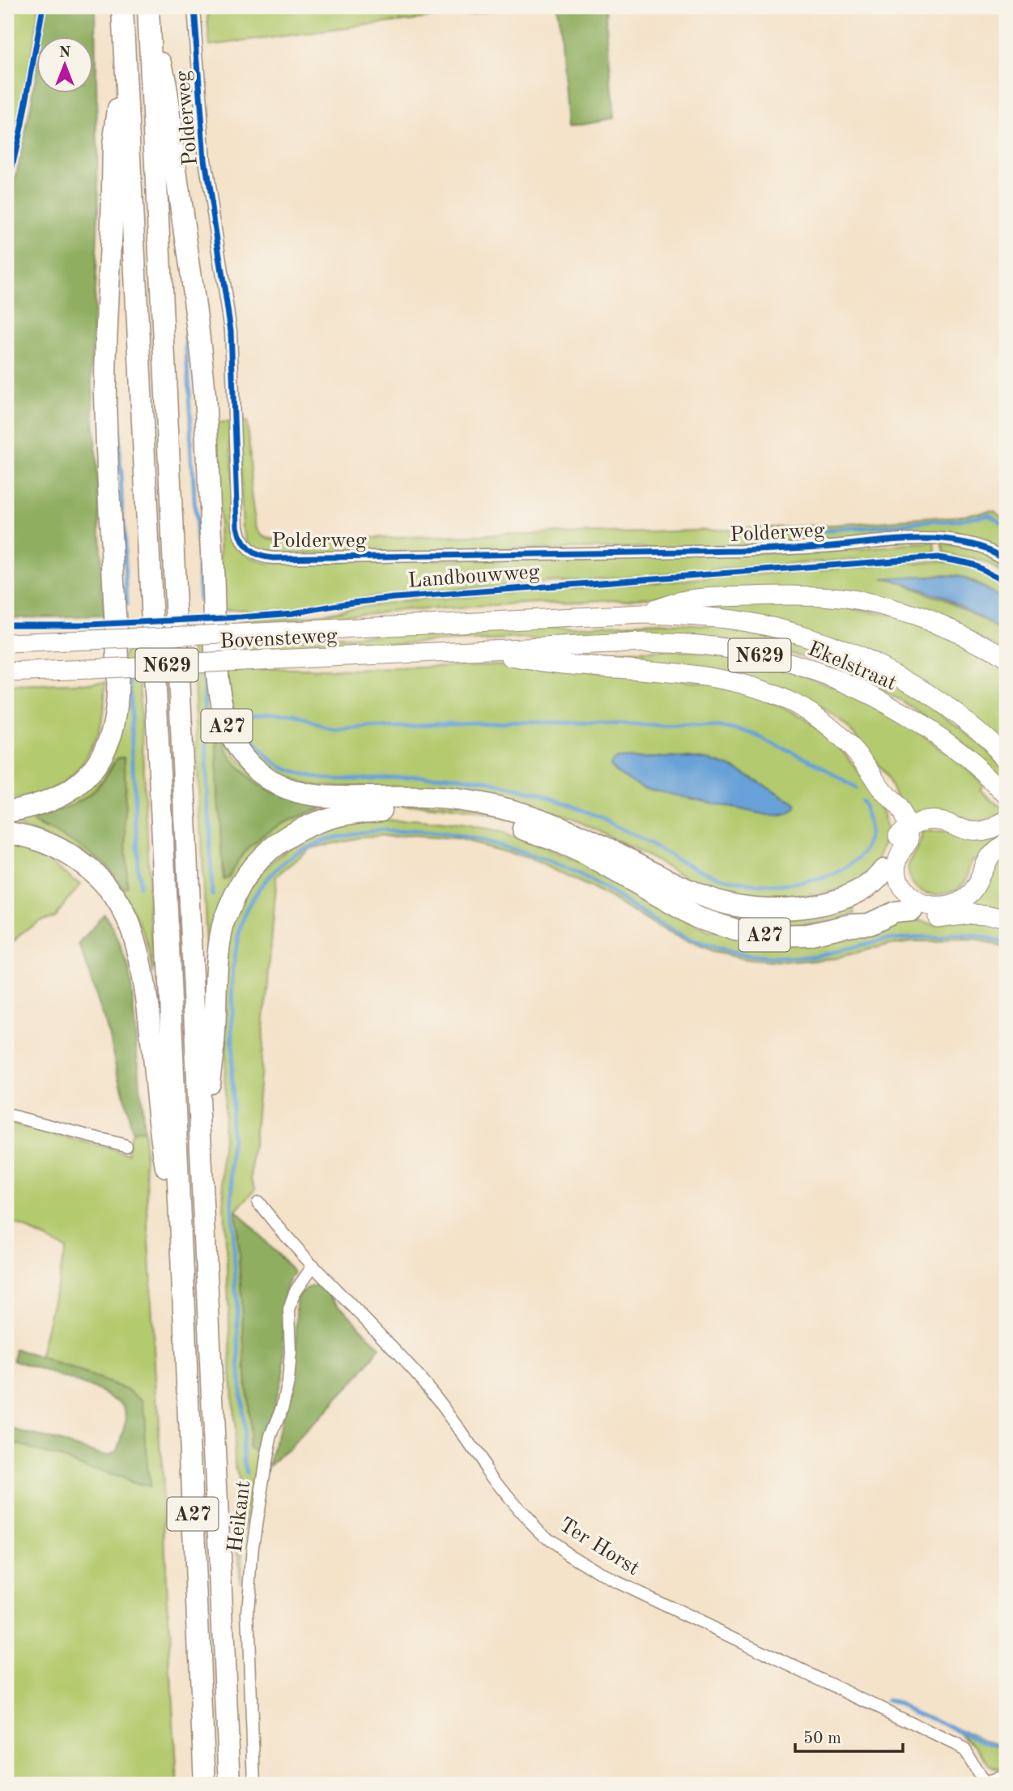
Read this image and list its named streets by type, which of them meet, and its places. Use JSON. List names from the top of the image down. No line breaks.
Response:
{"streets":{"highway":["A27"],"main road":["Bovensteweg","N629","Ekelstraat"],"street":["Polderweg","Heikant","Ter Horst"],"cycle path":["Landbouwweg"]},"crossings":[["Bovensteweg","N629"],["Bovensteweg","Ekelstraat"],["N629","Ekelstraat"],["Heikant","Ter Horst"]],"scale_bar":"50 m","north":"top"}
